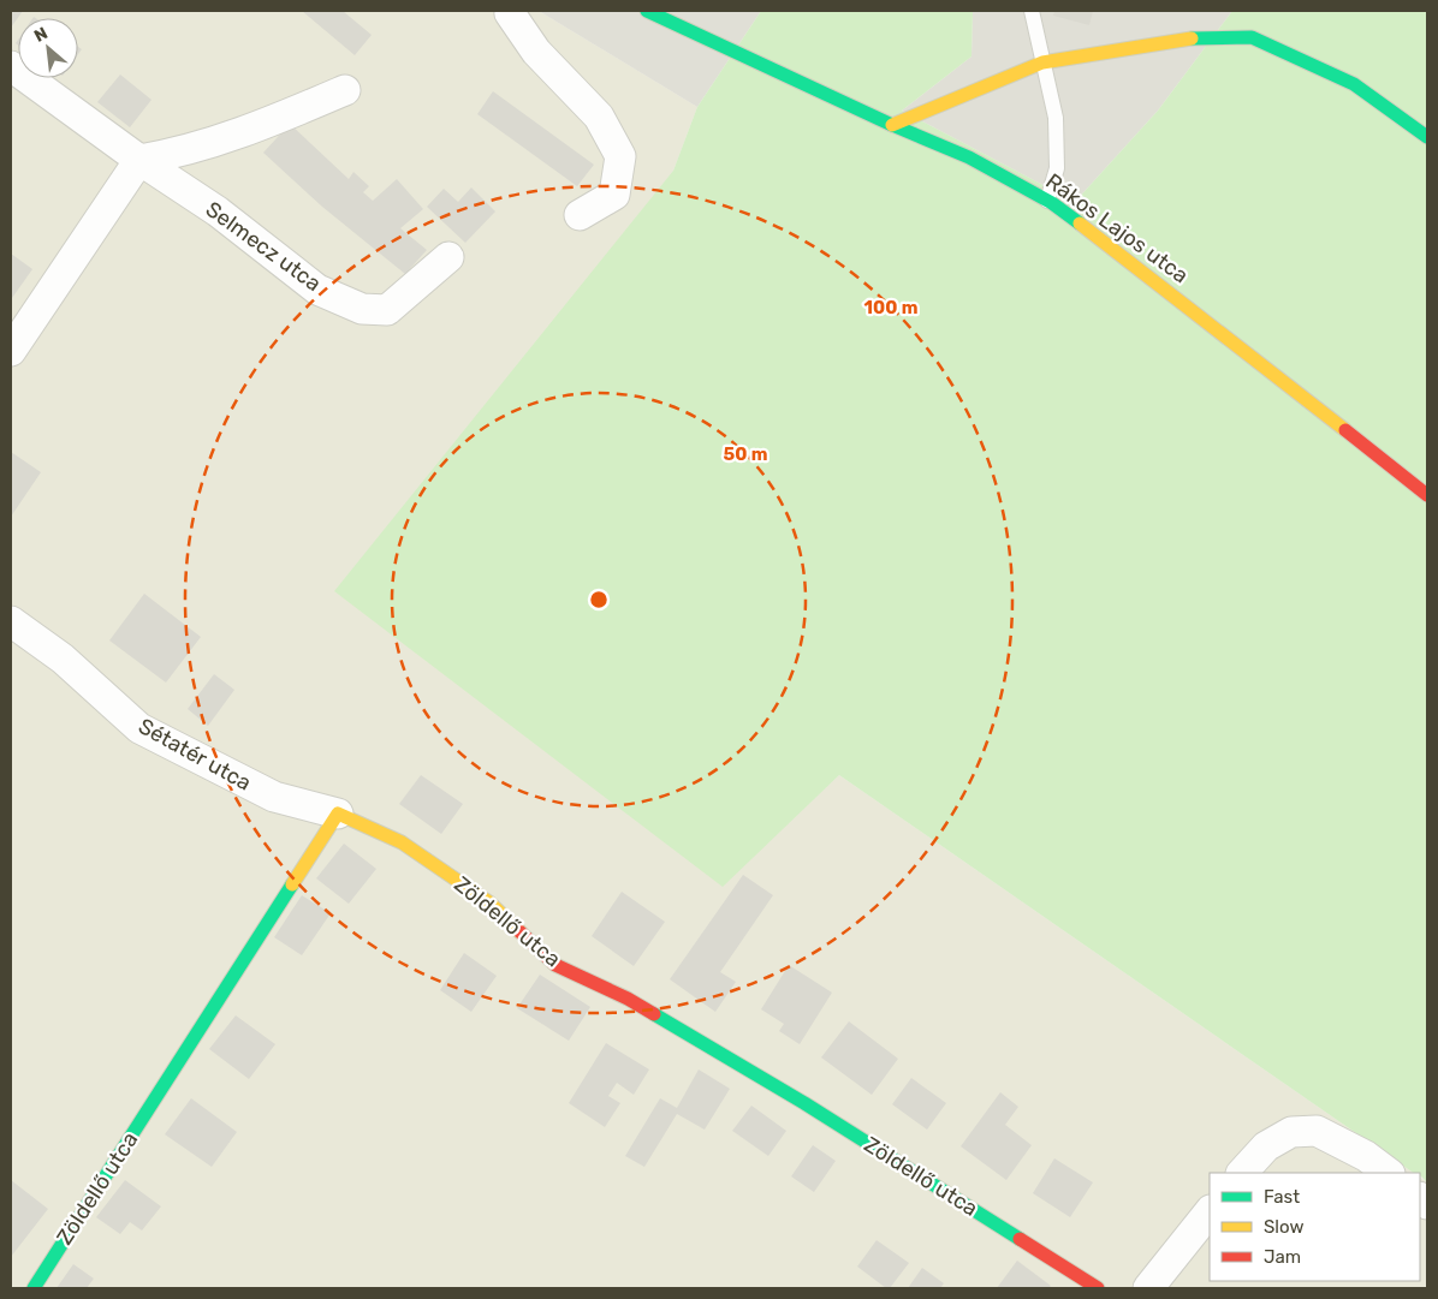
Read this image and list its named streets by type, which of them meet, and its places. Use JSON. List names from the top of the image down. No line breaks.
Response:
{"streets":{"street":["Rákos Lajos utca","Selmecz utca","Sétatér utca","Zöldellő utca"]},"crossings":[["Sétatér utca","Zöldellő utca"]],"legend":["Fast","Slow","Jam"],"north":"top left","rings":["100 m","50 m"]}
